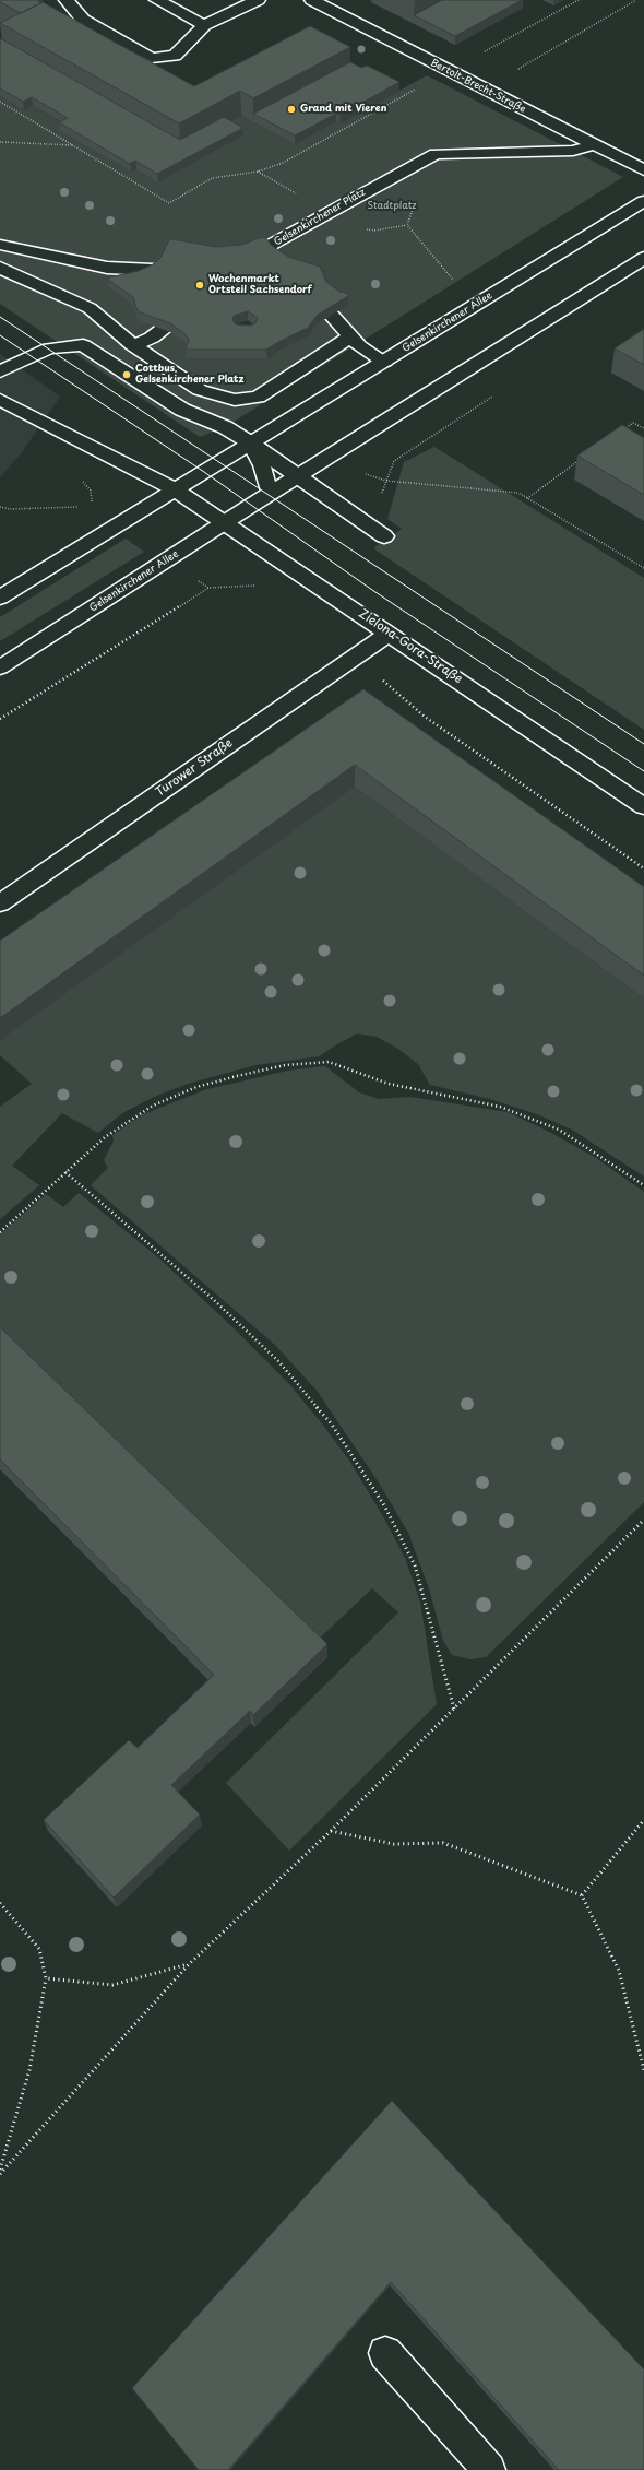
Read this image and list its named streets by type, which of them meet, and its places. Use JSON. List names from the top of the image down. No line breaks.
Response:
{"streets":{"main road":["Bertolt-Brecht-Straße","Gelsenkirchener Platz","Gelsenkirchener Allee","Zielona-Gora-Straße","Turower Straße"]},"crossings":[["Bertolt-Brecht-Straße","Gelsenkirchener Platz"],["Gelsenkirchener Allee","Zielona-Gora-Straße"],["Zielona-Gora-Straße","Turower Straße"]],"parks":["Stadtplatz"],"places":["Grand mit Vieren","Wochenmarkt Ortsteil Sachsendorf","Cottbus, Gelsenkirchener Platz"]}
